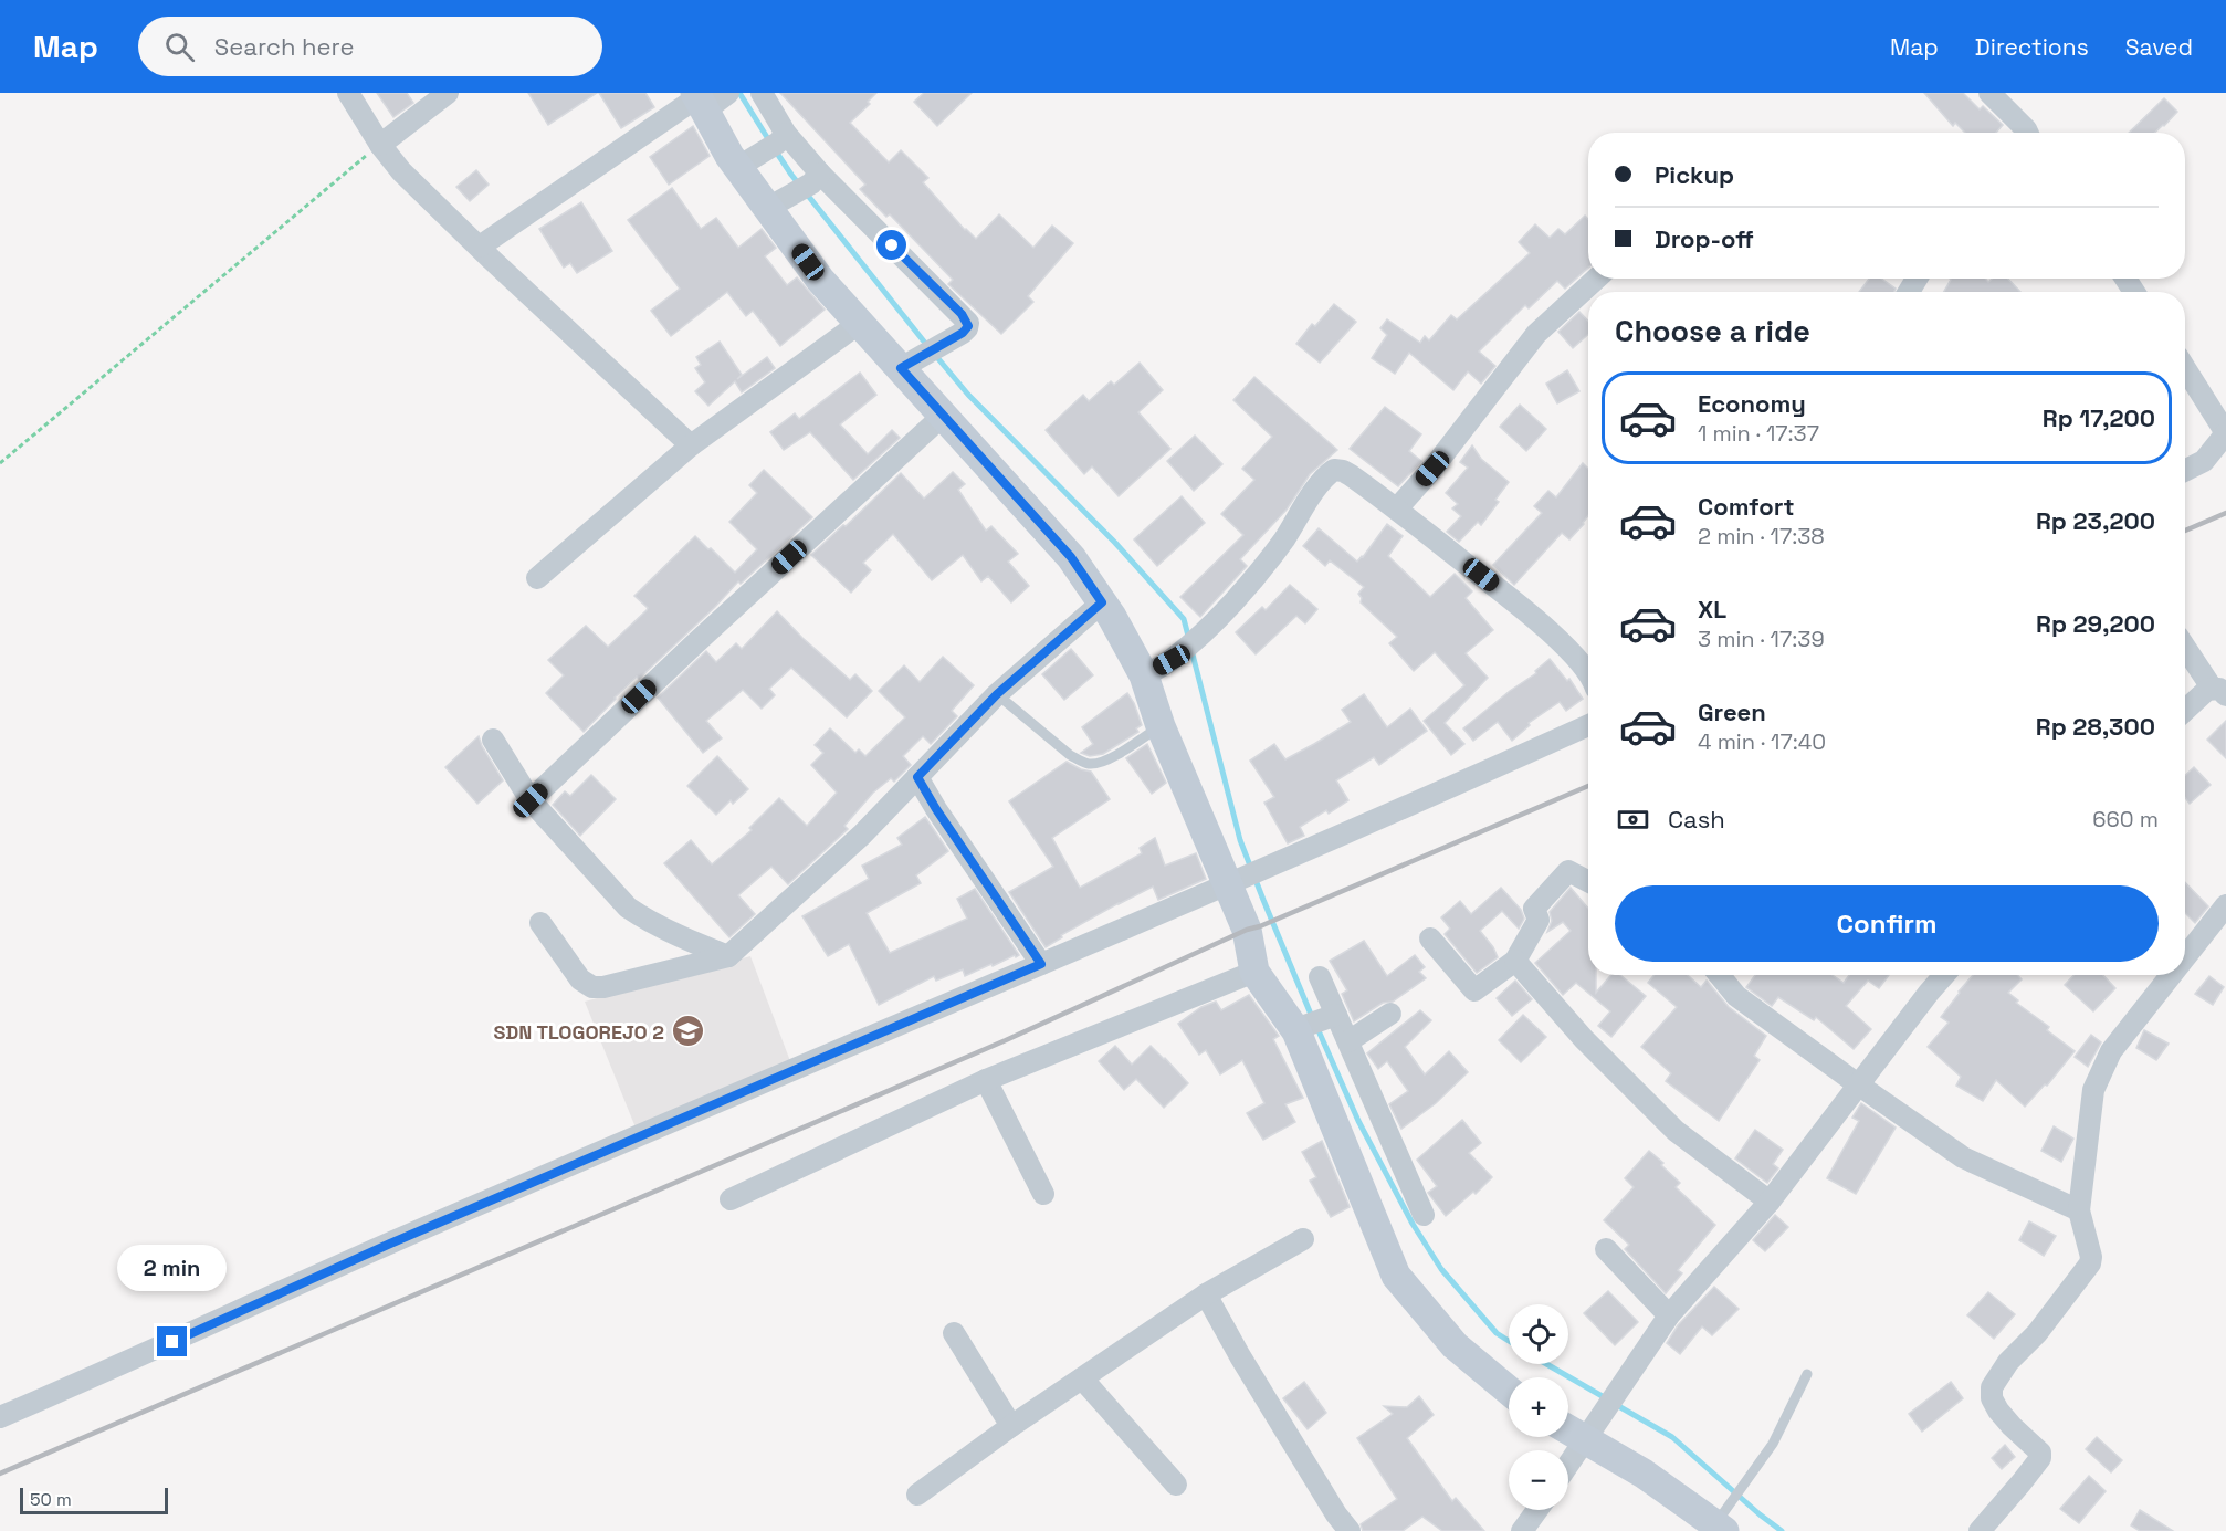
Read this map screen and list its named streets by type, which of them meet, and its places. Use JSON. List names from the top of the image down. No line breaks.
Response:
{"places":{"school or university":["SDN TLOGOREJO 2"]},"scale_bar":"50 m","page":{"header":"Map","search":"Search here","nav":["Map","Directions","Saved"],"banner":["Pickup","Drop-off"],"heading":"Choose a ride","list":[{"name":"Economy","note":"1 min · 17:37","value":"Rp 17,200"},{"name":"Comfort","note":"2 min · 17:38","value":"Rp 23,200"},{"name":"XL","note":"3 min · 17:39","value":"Rp 29,200"},{"name":"Green","note":"4 min · 17:40","value":"Rp 28,300"}],"pay":["Cash","660 m"],"buttons":"Confirm","bubble":"2 min","map_buttons":["+","−"],"scale":"50 m"}}
